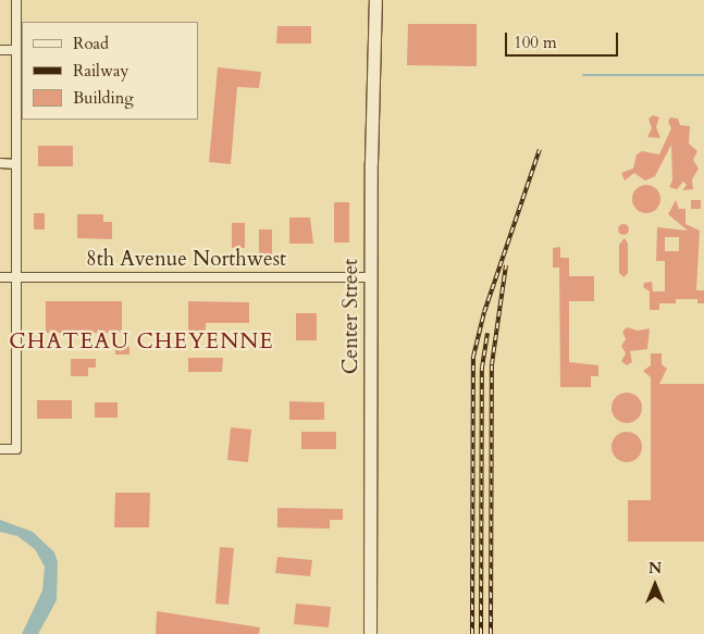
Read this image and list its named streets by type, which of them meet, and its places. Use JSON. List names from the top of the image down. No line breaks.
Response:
{"streets":{"main road":["Center Street"],"street":["8th Avenue Northwest"]},"crossings":[["8th Avenue Northwest","Center Street"]],"districts":["CHATEAU CHEYENNE"],"legend":["Road","Railway","Building"],"scale_bar":"100 m","north":"top"}
